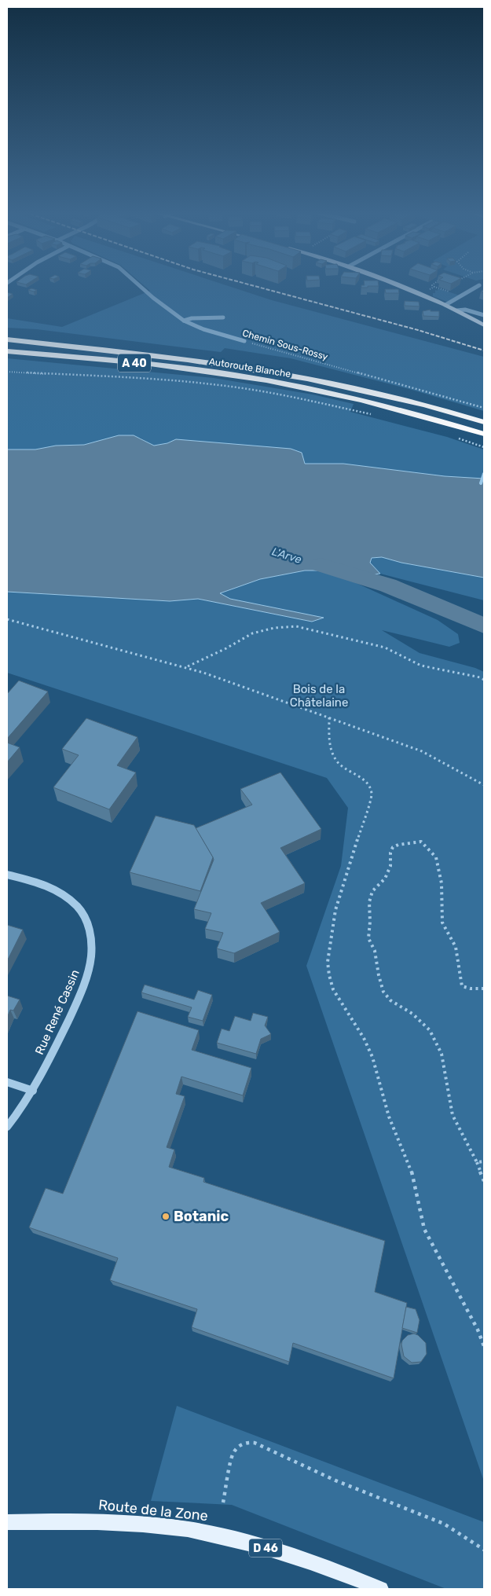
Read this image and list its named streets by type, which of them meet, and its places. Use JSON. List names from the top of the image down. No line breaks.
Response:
{"streets":{"highway":["A 40","Autoroute Blanche"],"main road":["Route de la Zone","D 46"],"street":["Chemin Sous-Rossy","Rue René Cassin"]},"water":["L'Arve"],"parks":["Bois de la Châtelaine"],"places":["Botanic"]}
